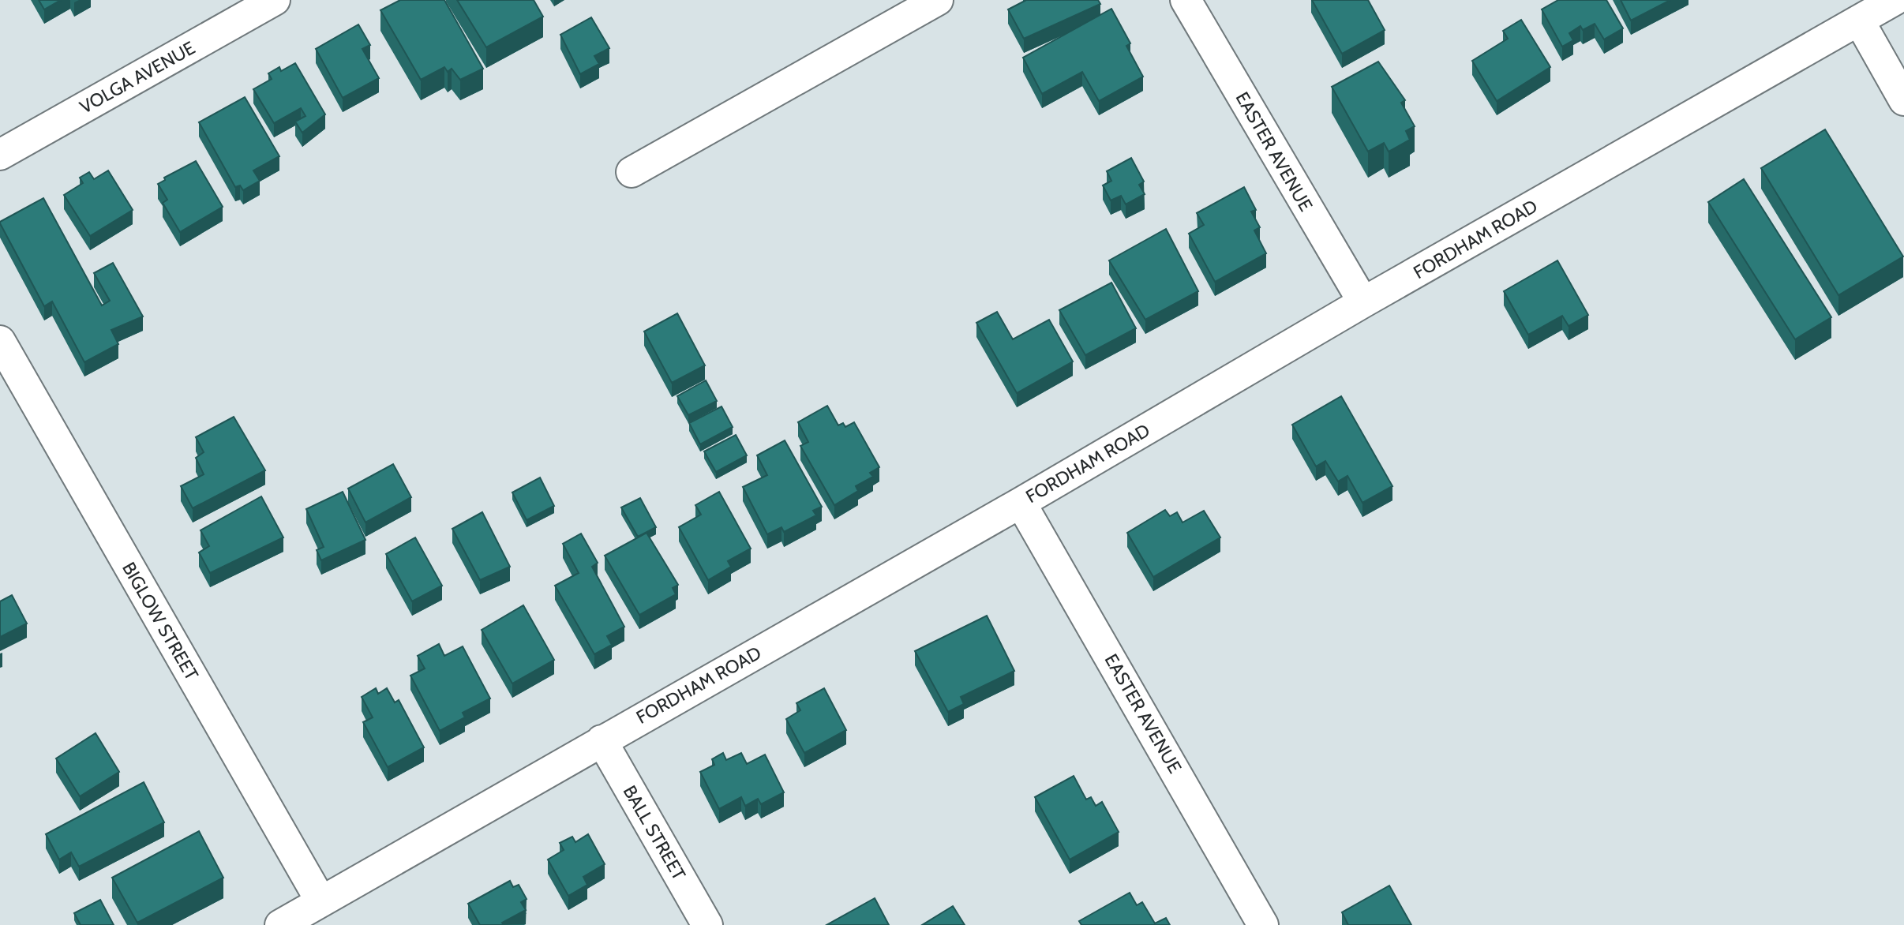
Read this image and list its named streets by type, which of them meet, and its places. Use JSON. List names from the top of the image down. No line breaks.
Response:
{"streets":{"street":["VOLGA AVENUE","EASTER AVENUE","FORDHAM ROAD","BIGLOW STREET","BALL STREET"]},"crossings":[["EASTER AVENUE","FORDHAM ROAD"],["FORDHAM ROAD","BIGLOW STREET"],["FORDHAM ROAD","BALL STREET"]]}
